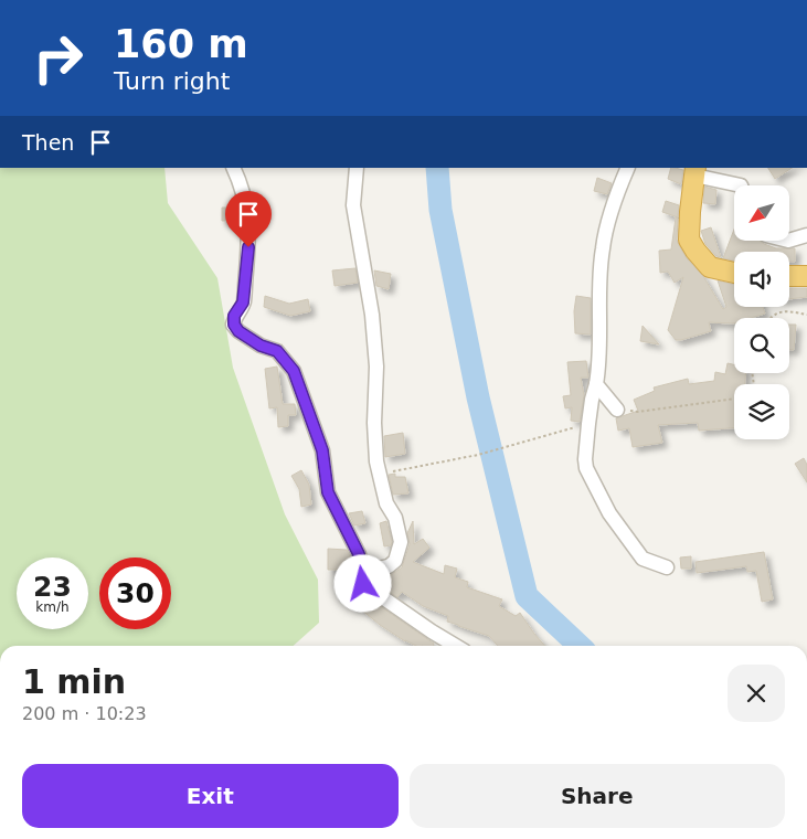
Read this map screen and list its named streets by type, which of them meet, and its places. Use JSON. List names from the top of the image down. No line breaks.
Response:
{"north":"bottom left","page":{"turn":["160 m","Turn right"],"then":"Then","speed":"23 km/h","limit":"30","heading":["1 min","200 m · 10:23"],"buttons":["Exit","Share"]}}
